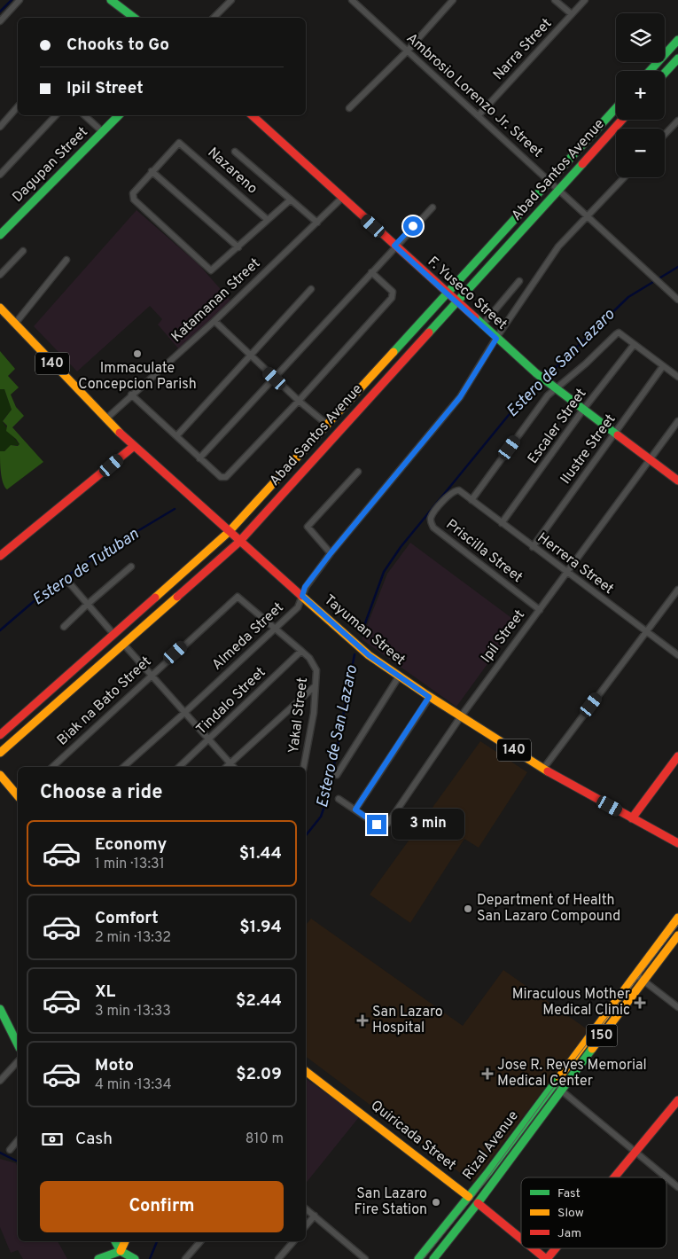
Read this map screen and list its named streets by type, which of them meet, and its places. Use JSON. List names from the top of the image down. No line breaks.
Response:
{"streets":{"main road":["Dagupan Street","Abad Santos Avenue","F. Yuseco Street","140","Tayuman Street","150","Quiricada Street","Rizal Avenue"],"street":["Narra Street","Ambrosio Lorenzo Jr. Street","Nazareno","Katamanan Street","Escaler Street","Ilustre Street","Priscilla Street","Herrera Street","Almeda Street","Ipil Street","Biak na Bato Street","Tindalo Street","Yakal Street"]},"crossings":[["Narra Street","Ambrosio Lorenzo Jr. Street"],["Ambrosio Lorenzo Jr. Street","Abad Santos Avenue"],["Ambrosio Lorenzo Jr. Street","Almeda Street"],["Abad Santos Avenue","F. Yuseco Street"],["Abad Santos Avenue","Tayuman Street"],["F. Yuseco Street","Katamanan Street"],["F. Yuseco Street","Escaler Street"],["F. Yuseco Street","Ilustre Street"],["F. Yuseco Street","Almeda Street"],["F. Yuseco Street","Ipil Street"],["Katamanan Street","Tayuman Street"],["Escaler Street","Herrera Street"],["Ilustre Street","Herrera Street"],["Priscilla Street","Herrera Street"],["Priscilla Street","Ipil Street"],["Herrera Street","Ipil Street"],["Tayuman Street","Almeda Street"],["Tayuman Street","Ipil Street"],["Almeda Street","Biak na Bato Street"],["Almeda Street","Yakal Street"],["Biak na Bato Street","Yakal Street"],["Tindalo Street","Yakal Street"],["Quiricada Street","Rizal Avenue"]],"water":["Estero de San Lazaro","Estero de Tutuban"],"places":{"other":["Immaculate Concepcion Parish","Department of Health San Lazaro Compound","San Lazaro Fire Station"],"health":["Miraculous Mother Medical Clinic","San Lazaro Hospital","Jose R. Reyes Memorial Medical Center"]},"legend":["Fast","Slow","Jam"],"page":{"map_buttons":["+","−"],"banner":["Chooks to Go","Ipil Street"],"heading":"Choose a ride","bubble":"3 min","list":[{"name":"Economy","note":"1 min · 13:31","value":"$1.44"},{"name":"Comfort","note":"2 min · 13:32","value":"$1.94"},{"name":"XL","note":"3 min · 13:33","value":"$2.44"},{"name":"Moto","note":"4 min · 13:34","value":"$2.09"}],"pay":["Cash","810 m"],"buttons":"Confirm"}}
